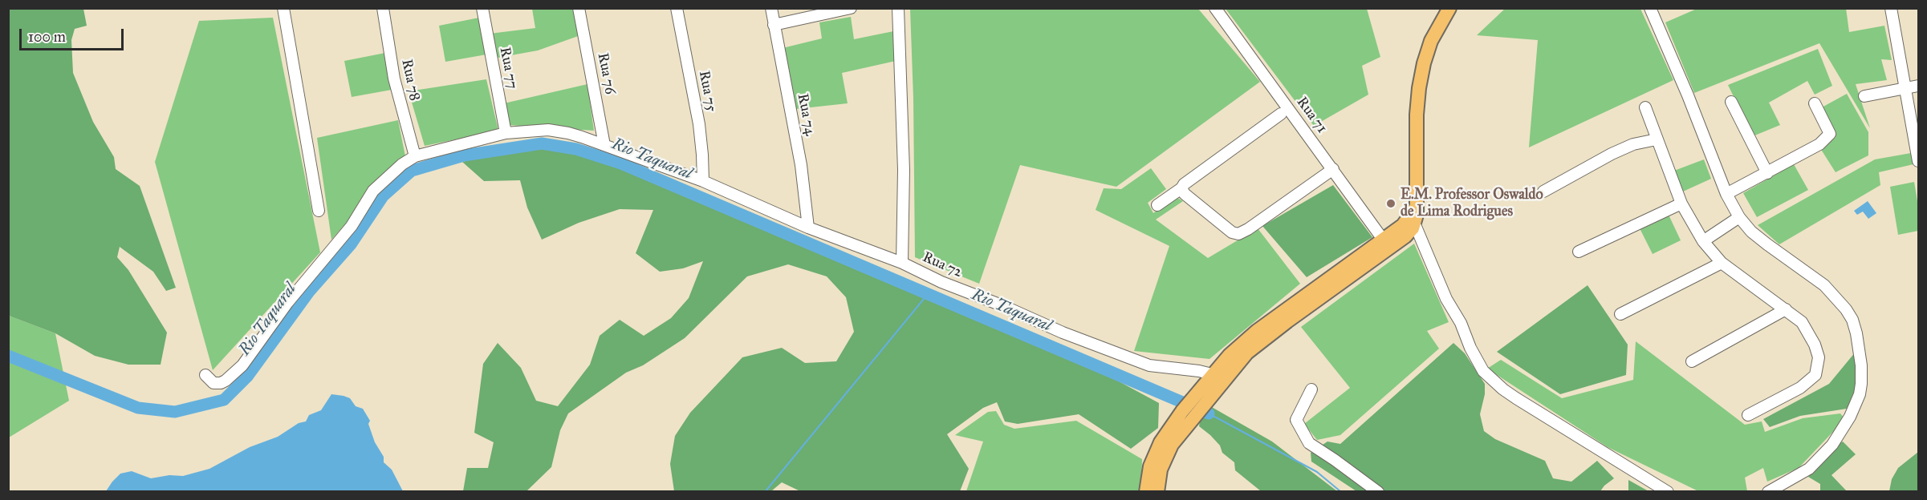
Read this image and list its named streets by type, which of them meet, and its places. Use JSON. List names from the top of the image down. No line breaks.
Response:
{"streets":{"street":["Rua 77","Rua 76","Rua 78","Rua 75","Rua 74","Rua 71","Rua 72"]},"water":["Rio Taquaral"],"places":["E.M. Professor Oswaldo de Lima Rodrigues"],"scale_bar":"100 m"}
